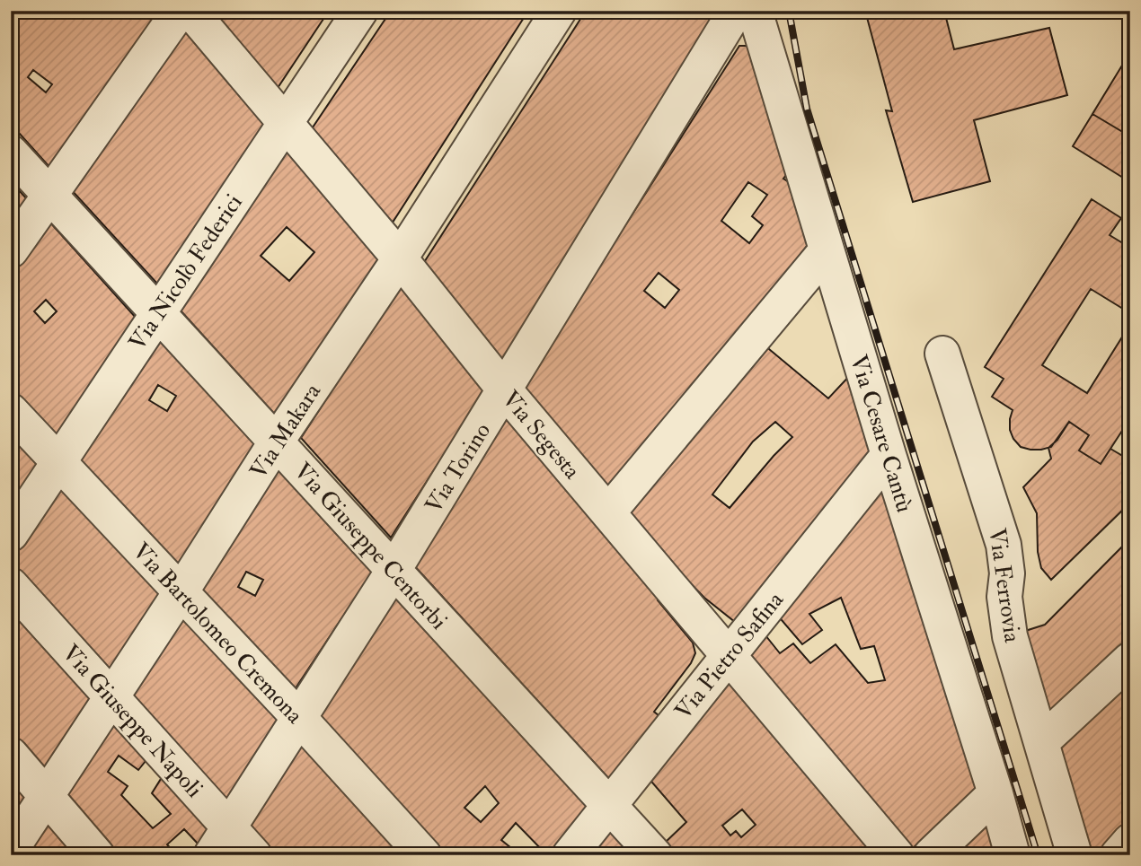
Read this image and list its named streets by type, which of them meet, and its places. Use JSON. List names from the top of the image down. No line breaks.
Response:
{"streets":{"street":["Via Nicolò Federici","Via Makara","Via Cesare Cantù","Via Segesta","Via Torino","Via Giuseppe Centorbi","Via Ferrovia","Via Bartolomeo Cremona","Via Pietro Safina","Via Giuseppe Napoli"]},"crossings":[["Via Nicolò Federici","Via Segesta"],["Via Nicolò Federici","Via Giuseppe Centorbi"],["Via Nicolò Federici","Via Bartolomeo Cremona"],["Via Makara","Via Segesta"],["Via Makara","Via Giuseppe Centorbi"],["Via Makara","Via Bartolomeo Cremona"],["Via Makara","Via Giuseppe Napoli"],["Via Cesare Cantù","Via Pietro Safina"],["Via Segesta","Via Torino"],["Via Segesta","Via Pietro Safina"],["Via Torino","Via Giuseppe Centorbi"],["Via Torino","Via Bartolomeo Cremona"],["Via Torino","Via Giuseppe Napoli"],["Via Giuseppe Centorbi","Via Pietro Safina"]]}
